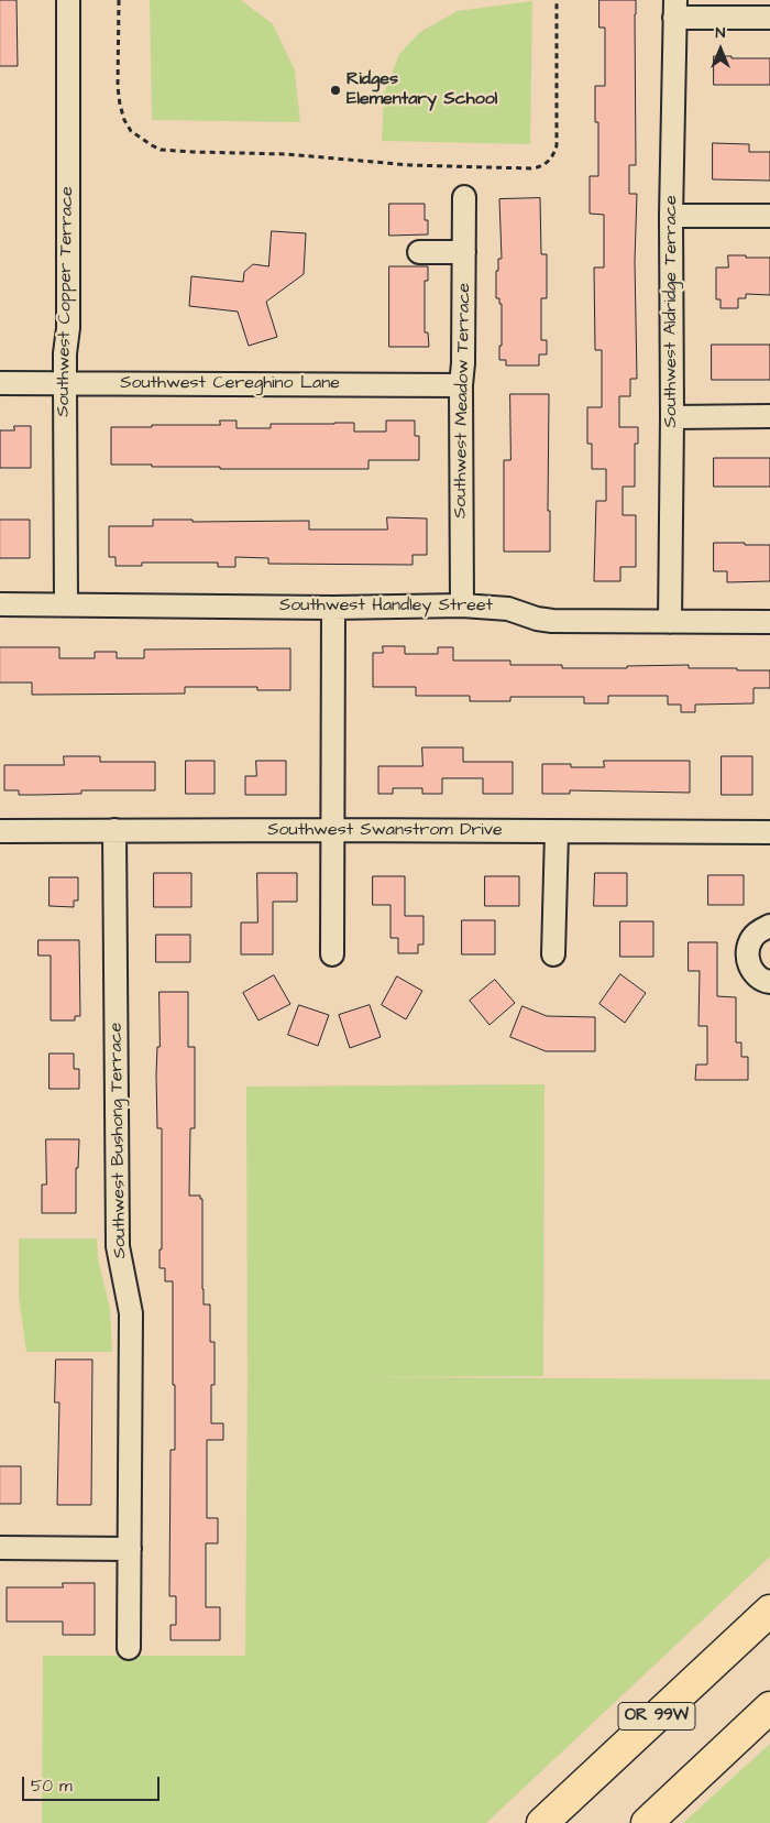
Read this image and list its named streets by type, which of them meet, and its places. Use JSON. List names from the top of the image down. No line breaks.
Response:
{"streets":{"highway":["OR 99W"],"street":["Southwest Copper Terrace","Southwest Aldridge Terrace","Southwest Cereghino Lane","Southwest Meadow Terrace","Southwest Handley Street","Southwest Swanstrom Drive","Southwest Bushong Terrace"]},"crossings":[["Southwest Copper Terrace","Southwest Cereghino Lane"],["Southwest Copper Terrace","Southwest Handley Street"],["Southwest Aldridge Terrace","Southwest Handley Street"],["Southwest Cereghino Lane","Southwest Meadow Terrace"],["Southwest Meadow Terrace","Southwest Handley Street"],["Southwest Swanstrom Drive","Southwest Bushong Terrace"]],"places":["Ridges Elementary School"],"scale_bar":"50 m","north":"top"}
